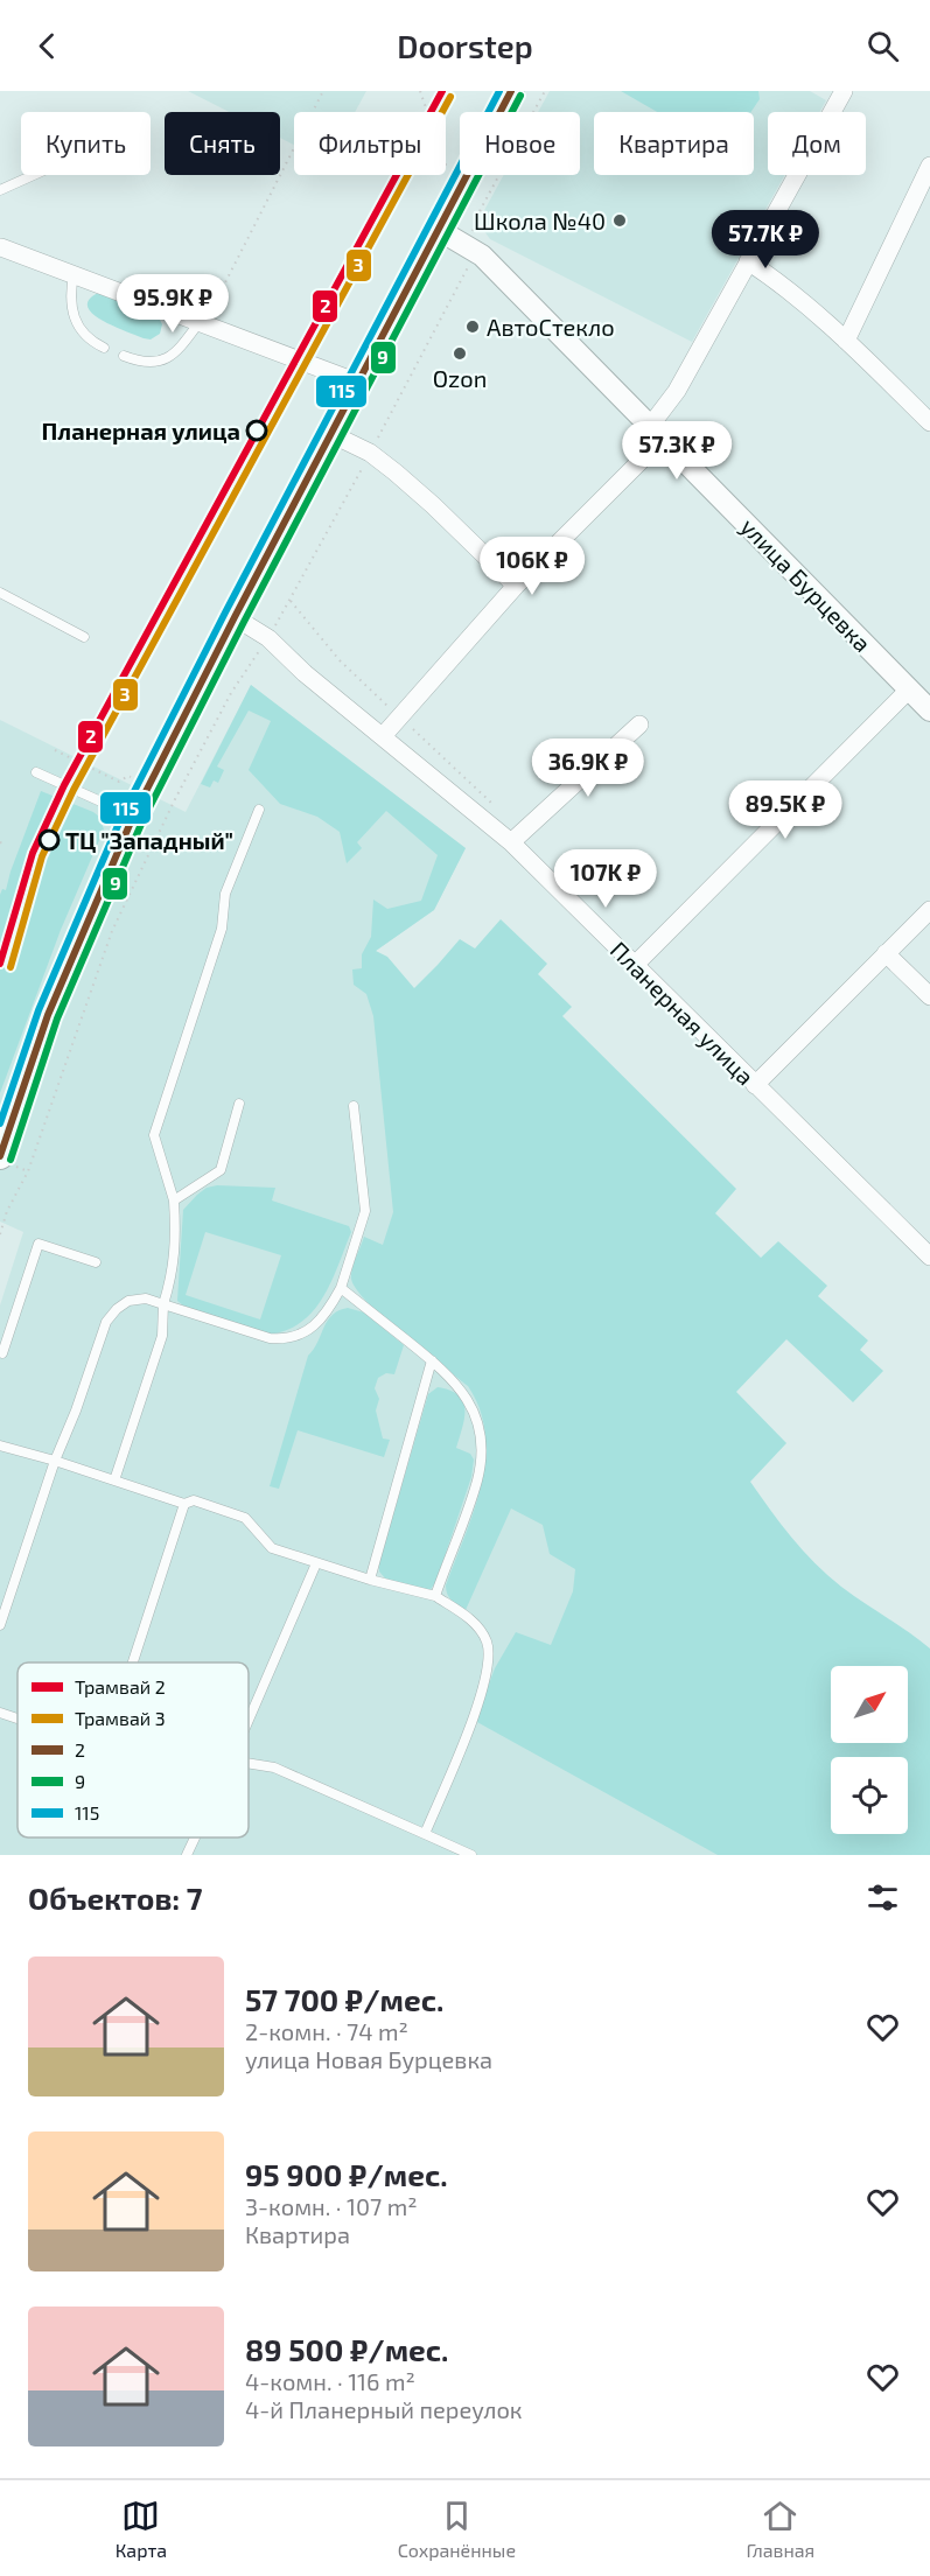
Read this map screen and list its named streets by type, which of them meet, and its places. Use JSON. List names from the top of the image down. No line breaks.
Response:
{"streets":{"street":["улица Бурцевка","Планерная улица"]},"places":["Школа №40","АвтоСтекло","Ozon","Планерная улица","ТЦ \"Западный\""],"lines":["tram line 2","transit line 2","transit line 115","transit line 9","tram line 3"],"legend":["Трамвай 2","Трамвай 3","2","9","115"],"north":"top right","page":{"header":"Doorstep","chip":["Купить","Снять","Фильтры","Новое","Квартира","Дом"],"price":["57.7K ₽","95.9K ₽","57.3K ₽","106K ₽","36.9K ₽","89.5K ₽","107K ₽"],"heading":"Объектов: 7","list":[{"name":"57 700 ₽/мес.","note":"2-комн. · 74 m² · улица Новая Бурцевка"},{"name":"95 900 ₽/мес.","note":"3-комн. · 107 m² · Квартира"},{"name":"89 500 ₽/мес.","note":"4-комн. · 116 m² · 4-й Планерный переулок"}],"tabs":["Карта","Сохранённые","Главная"]}}
